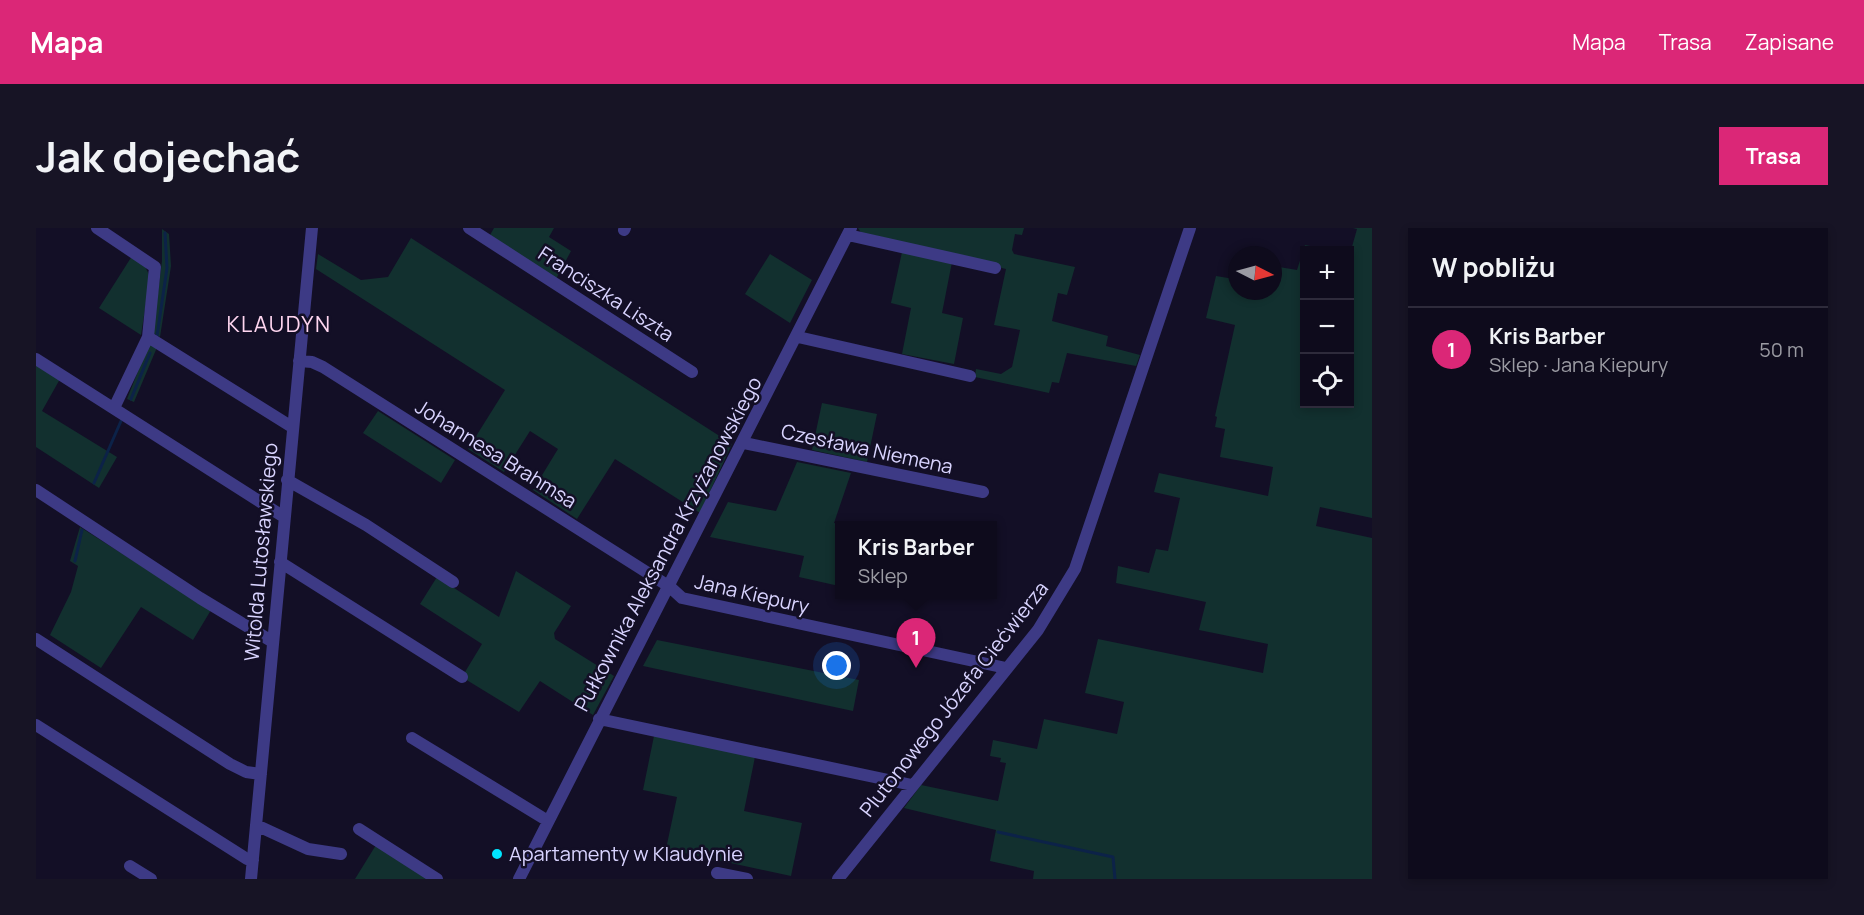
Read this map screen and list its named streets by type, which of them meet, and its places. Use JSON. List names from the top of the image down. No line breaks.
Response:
{"streets":{"street":["Franciszka Liszta","Czesława Niemena","Johannesa Brahmsa","Pułkownika Aleksandra Krzyżanowskiego","Witolda Lutosławskiego","Jana Kiepury","Plutonowego Józefa Ciećwierza"]},"crossings":[["Czesława Niemena","Pułkownika Aleksandra Krzyżanowskiego"],["Johannesa Brahmsa","Pułkownika Aleksandra Krzyżanowskiego"],["Johannesa Brahmsa","Witolda Lutosławskiego"],["Johannesa Brahmsa","Jana Kiepury"],["Pułkownika Aleksandra Krzyżanowskiego","Jana Kiepury"],["Jana Kiepury","Plutonowego Józefa Ciećwierza"]],"districts":["KLAUDYN"],"places":["Apartamenty w Klaudynie"],"north":"right","page":{"header":"Mapa","nav":["Mapa","Trasa","Zapisane"],"title":"Jak dojechać","buttons":"Trasa","heading":"W pobliżu","map_buttons":["+","−"],"list":[{"mark":"1","name":"Kris Barber","note":"Sklep · Jana Kiepury","value":"50 m"}],"popup":["Kris Barber","Sklep"],"pins":"1"}}
